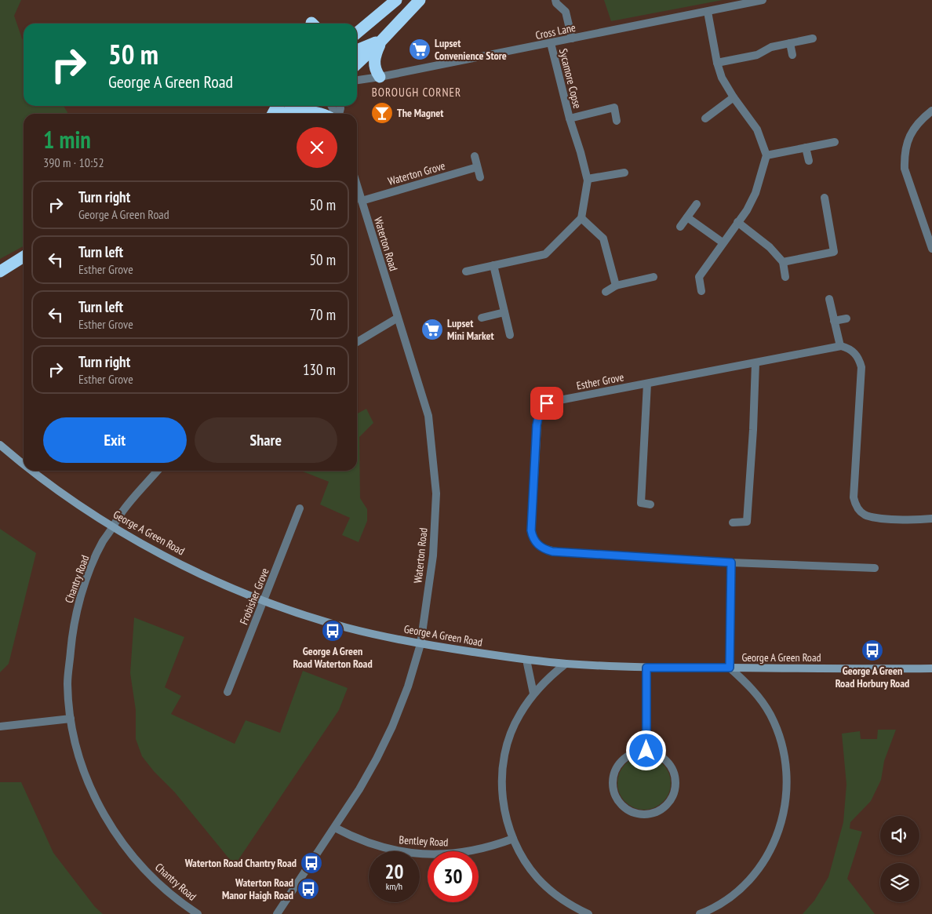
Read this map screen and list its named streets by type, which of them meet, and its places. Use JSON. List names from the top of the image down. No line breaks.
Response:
{"streets":{"main road":["George A Green Road"],"street":["Cross Lane","Sycamore Copse","Waterton Grove","Waterton Road","Esther Grove","Chantry Road","Frobisher Grove","Bentley Road"]},"crossings":[["Cross Lane","Sycamore Copse"],["Waterton Grove","Waterton Road"],["Waterton Road","George A Green Road"],["Waterton Road","Bentley Road"],["George A Green Road","Chantry Road"],["George A Green Road","Frobisher Grove"]],"districts":["BOROUGH CORNER"],"places":{"supermarket":["Lupset Convenience Store","Lupset Mini Market"],"bar":["The Magnet"],"bus stop":["George A Green Road Waterton Road","George A Green Road Horbury Road","Waterton Road Chantry Road","Waterton Road Manor Haigh Road"]},"page":{"turn":["50 m","George A Green Road"],"heading":["1 min","390 m · 10:52"],"list":[{"name":"Turn right","note":"George A Green Road","value":"50 m"},{"name":"Turn left","note":"Esther Grove","value":"50 m"},{"name":"Turn left","note":"Esther Grove","value":"70 m"},{"name":"Turn right","note":"Esther Grove","value":"130 m"}],"buttons":["Exit","Share"],"speed":"20 km/h","limit":"30"}}
